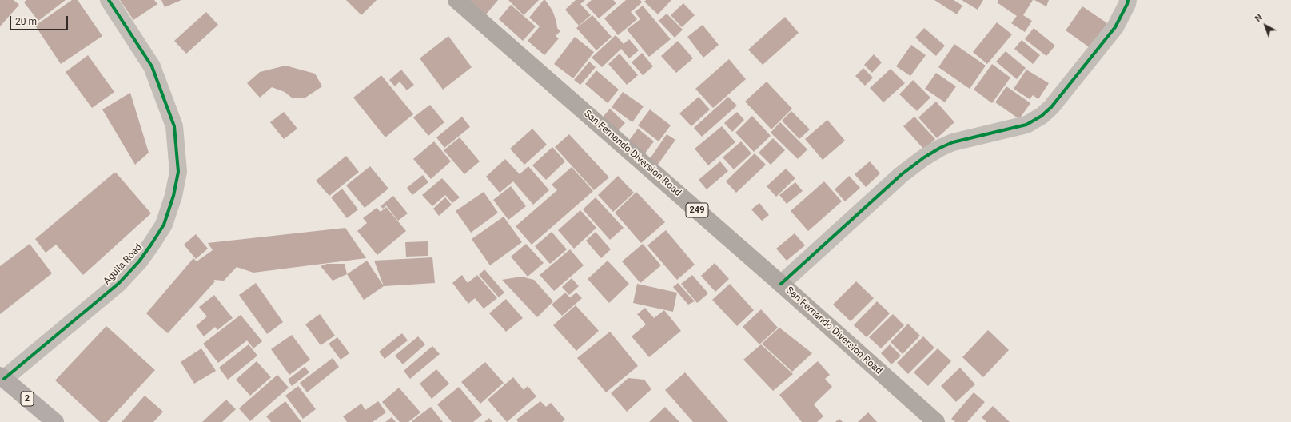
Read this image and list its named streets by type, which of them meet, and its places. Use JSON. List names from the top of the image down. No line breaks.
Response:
{"streets":{"highway":["San Fernando Diversion Road","249"],"main road":["2"],"street":["Aguila Road"]},"crossings":[["Aguila Road","2"]],"scale_bar":"20 m","north":"top left"}
